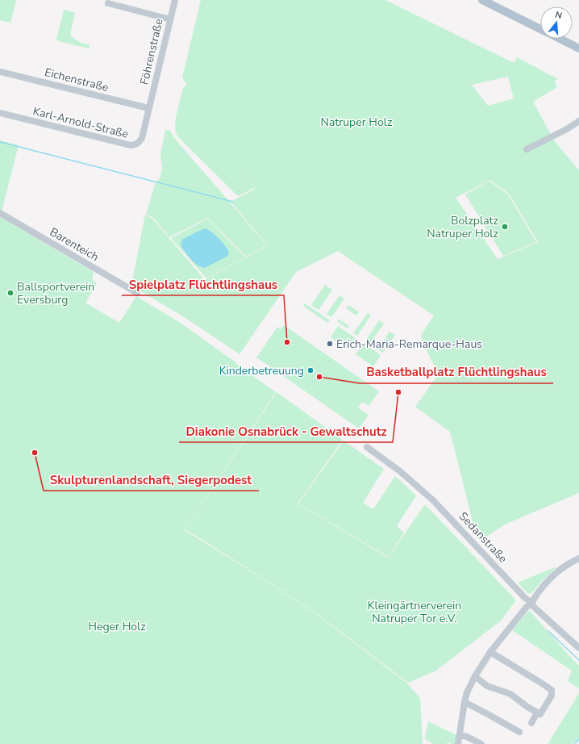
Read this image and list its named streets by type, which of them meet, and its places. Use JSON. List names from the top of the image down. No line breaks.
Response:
{"streets":{"street":["Föhrenstraße","Eichenstraße","Karl-Arnold-Straße","Barenteich","Sedanstraße"]},"crossings":[["Föhrenstraße","Eichenstraße"],["Föhrenstraße","Karl-Arnold-Straße"],["Eichenstraße","Karl-Arnold-Straße"]],"parks":["Natruper Holz","Kleingärtnerverein Natruper Tor e.V.","Heger Holz"],"places":["Bolzplatz Natruper Holz","Ballsportverein Eversburg","Spielplatz Flüchtlingshaus","Erich-Maria-Remarque-Haus","Kinderbetreuung","Basketballplatz Flüchtlingshaus","Diakonie Osnabrück - Gewaltschutz","Skulpturenlandschaft, Siegerpodest"],"north":"top"}
